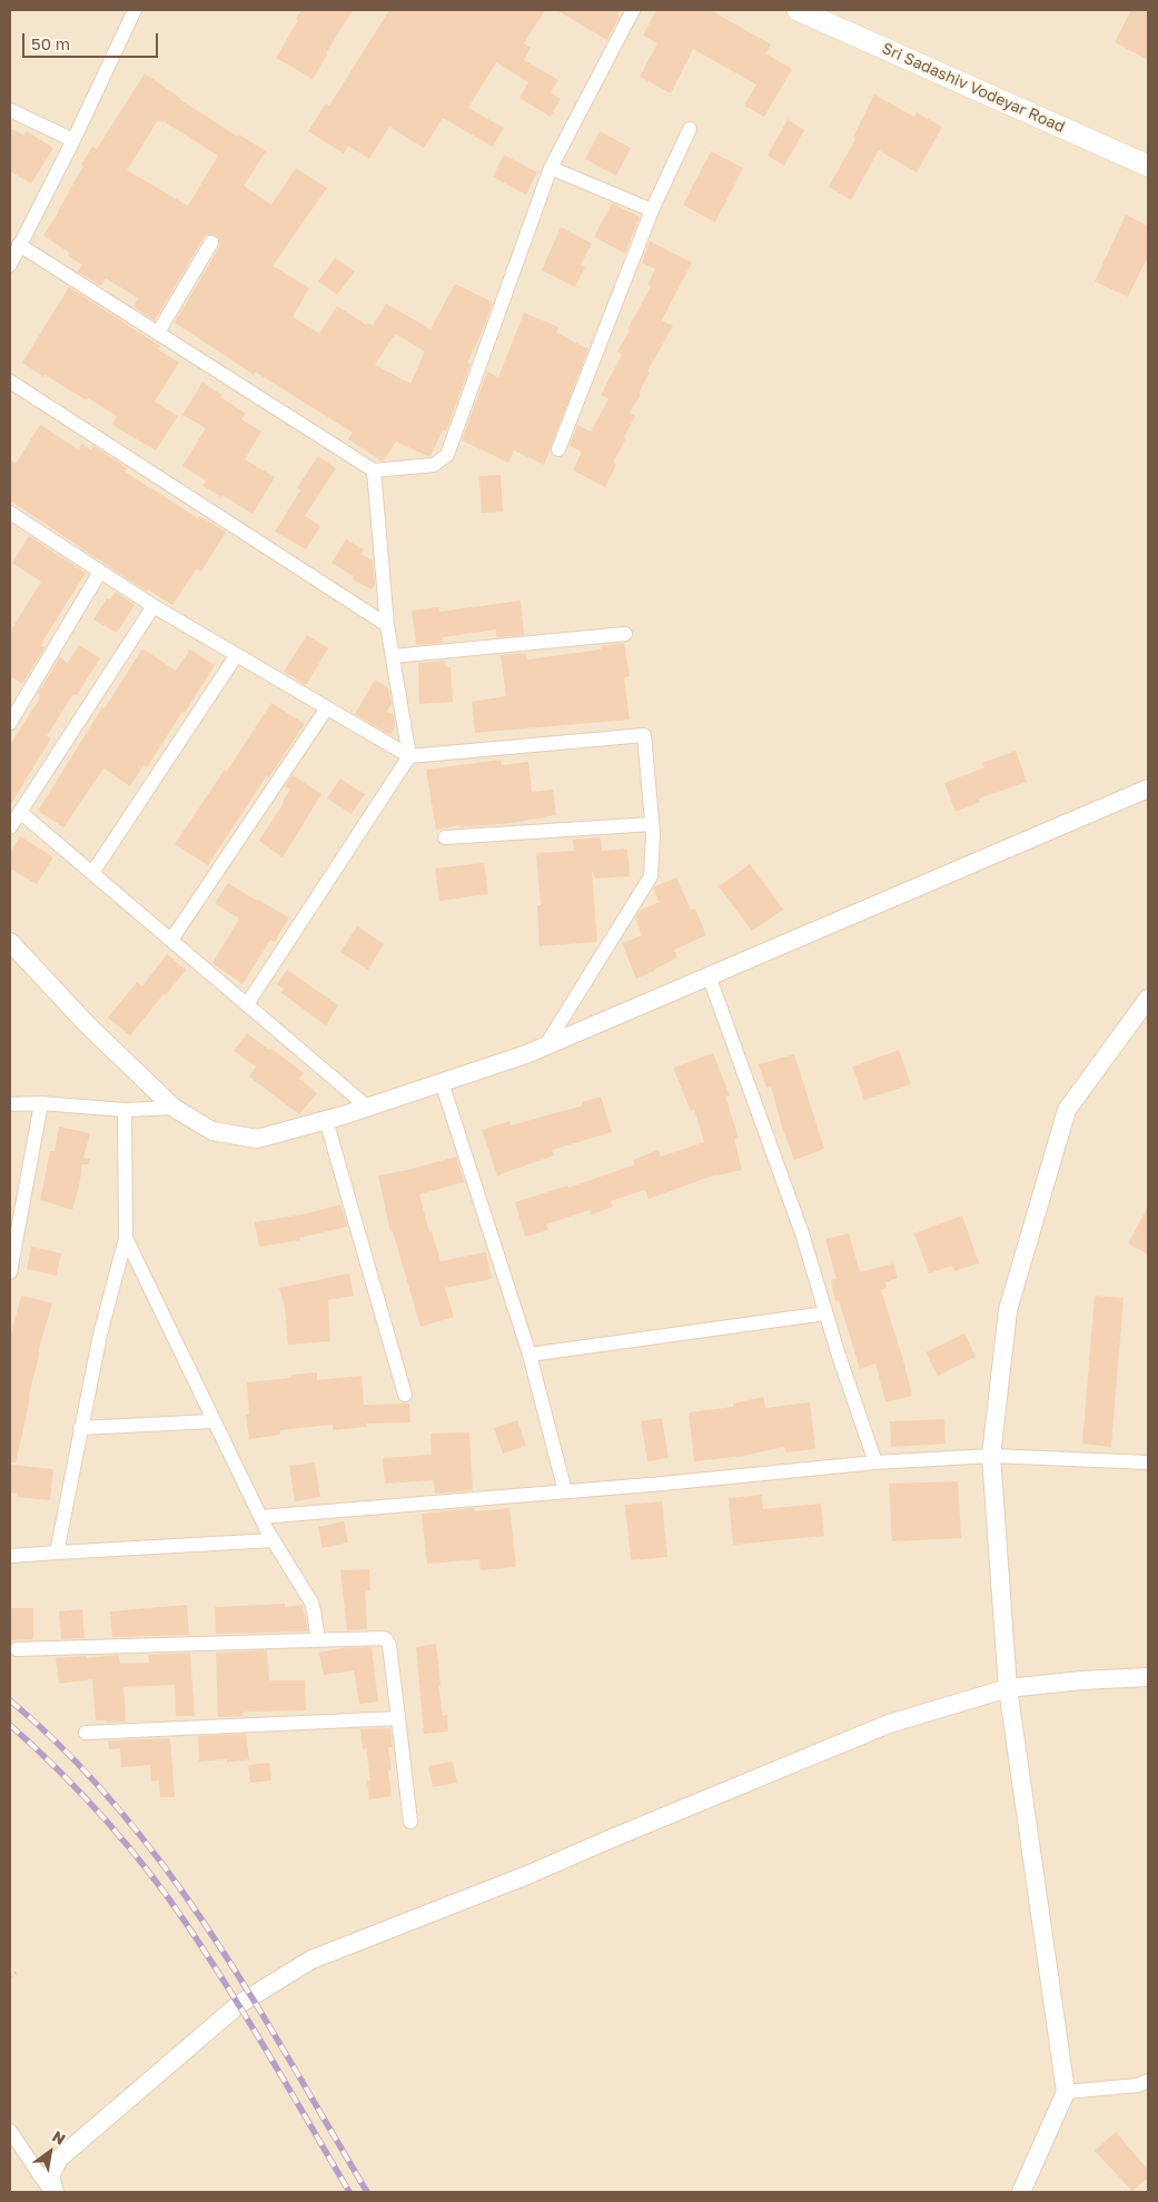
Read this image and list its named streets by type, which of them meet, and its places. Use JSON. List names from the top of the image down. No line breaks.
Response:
{"streets":{"main road":["Sri Sadashiv Vodeyar Road"]},"scale_bar":"50 m","north":"top right"}
